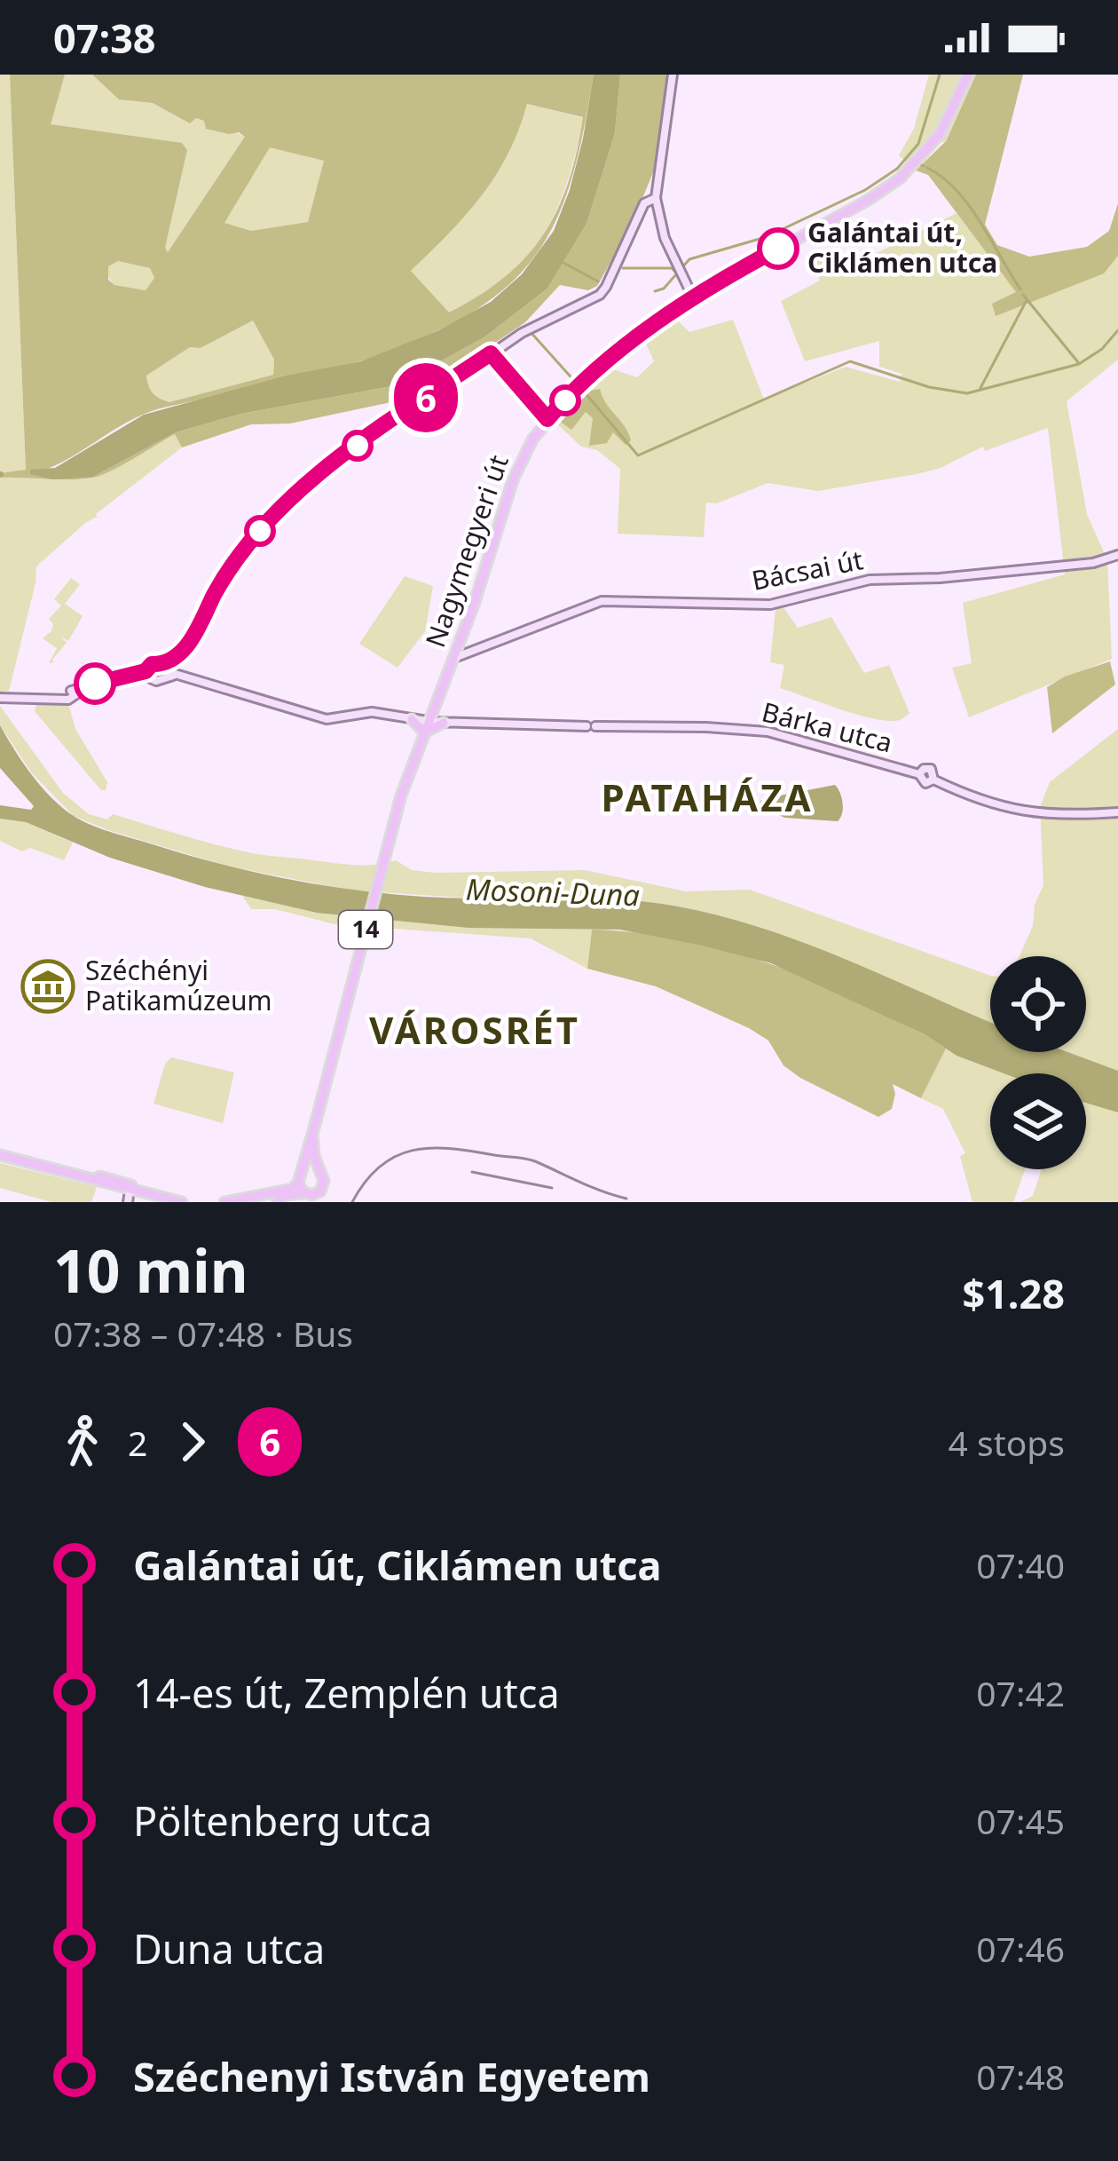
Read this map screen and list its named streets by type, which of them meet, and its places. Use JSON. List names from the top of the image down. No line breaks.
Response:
{"streets":{"main road":["Nagymegyeri út","14"],"street":["Bácsai út","Bárka utca"]},"crossings":[["Nagymegyeri út","Bácsai út"],["Nagymegyeri út","Bárka utca"],["Nagymegyeri út","14"]],"districts":["PATAHÁZA","VÁROSRÉT"],"water":["Mosoni-Duna"],"places":{"other":["Galántai út, Ciklámen utca"],"museum":["Széchényi Patikamúzeum"]},"lines":["bus line 6"],"page":{"status":"07:38","on_map":"6","heading":["10 min","07:38 – 07:48 · Bus","$1.28"],"legs":["2","6","4 stops"],"list":[{"name":"Galántai út, Ciklámen utca","value":"07:40"},{"name":"14-es út, Zemplén utca","value":"07:42"},{"name":"Pöltenberg utca","value":"07:45"},{"name":"Duna utca","value":"07:46"},{"name":"Széchenyi István Egyetem","value":"07:48"}]}}
